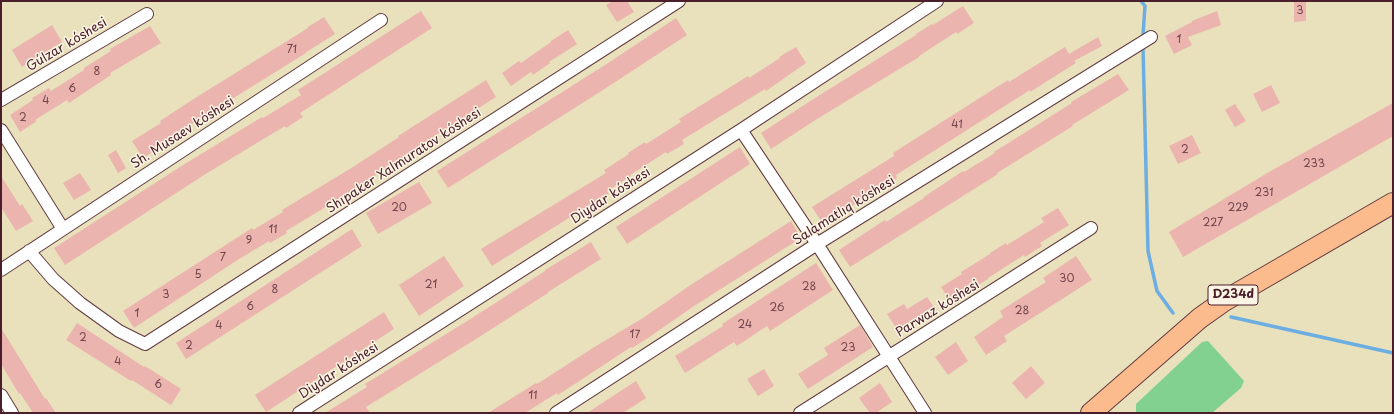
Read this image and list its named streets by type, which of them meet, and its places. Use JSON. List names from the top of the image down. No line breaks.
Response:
{"streets":{"main road":["D234d"],"street":["Gúlzar kóshesi","Sh. Musaev kóshesi","Shıpaker Xalmuratov kóshesi","Diydar kóshesi","Salamatlıq kóshesi","Parwaz kóshesi"]},"crossings":[["Sh. Musaev kóshesi","Shıpaker Xalmuratov kóshesi"]],"house_numbers":["3","1","71","8","6","4","2","41","2","233","231","20","229","227","11","9","7","5","30","21","28","8","3","6","26","28","1","24","4","17","2","2","23","4","6","11"]}
